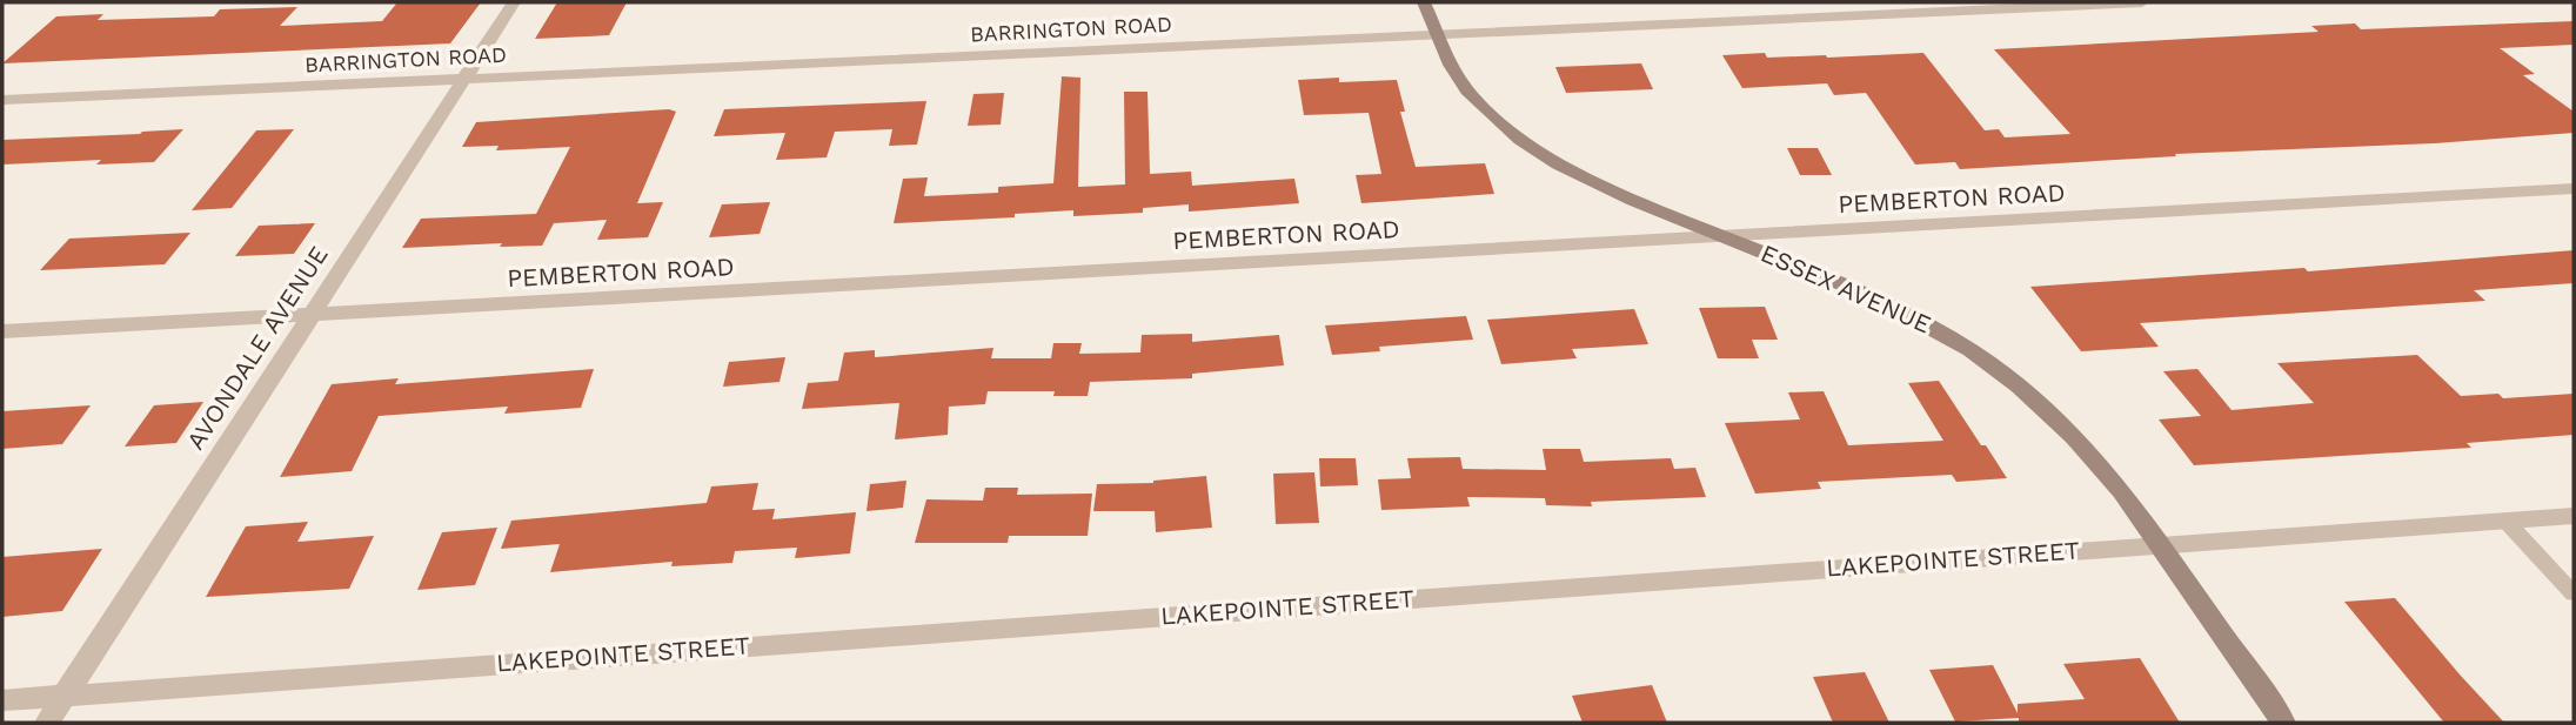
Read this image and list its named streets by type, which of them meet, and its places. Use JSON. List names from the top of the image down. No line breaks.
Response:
{"streets":{"street":["BARRINGTON ROAD","PEMBERTON ROAD","ESSEX AVENUE","AVONDALE AVENUE","LAKEPOINTE STREET"]},"crossings":[["BARRINGTON ROAD","ESSEX AVENUE"],["BARRINGTON ROAD","AVONDALE AVENUE"],["PEMBERTON ROAD","ESSEX AVENUE"],["PEMBERTON ROAD","AVONDALE AVENUE"],["ESSEX AVENUE","LAKEPOINTE STREET"],["AVONDALE AVENUE","LAKEPOINTE STREET"]]}
